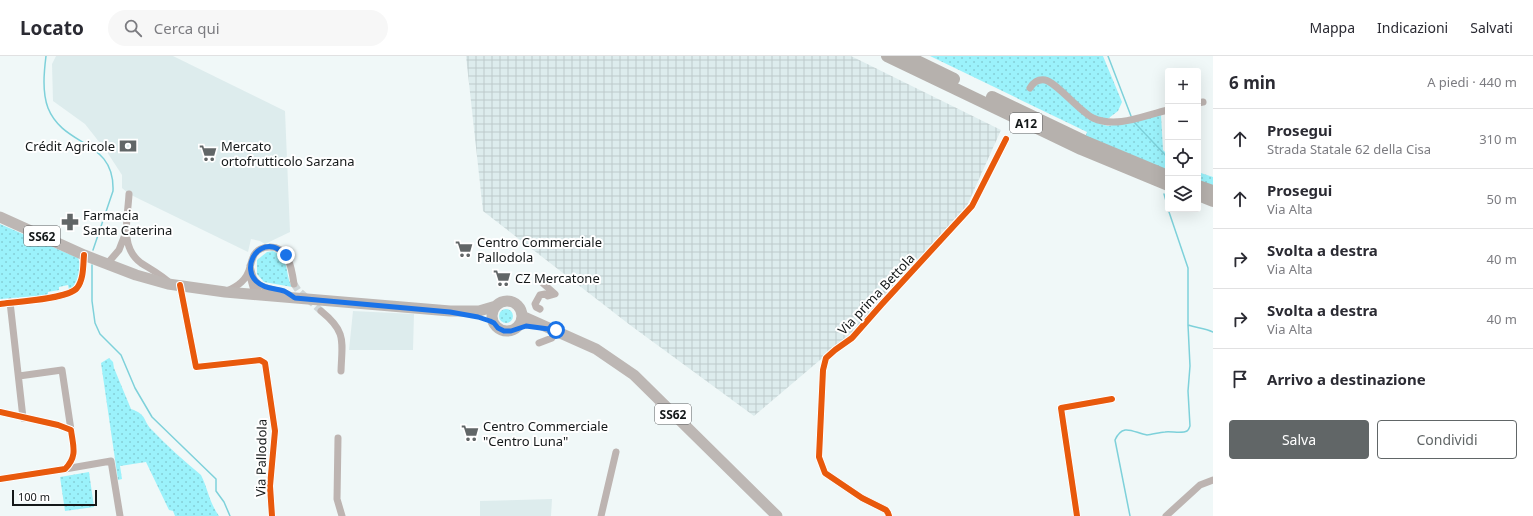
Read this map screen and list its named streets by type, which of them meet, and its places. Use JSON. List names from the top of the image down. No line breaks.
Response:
{"streets":{"highway":["A12"],"main road":["SS62"],"street":["Via prima Bettola","Via Pallodola"]},"crossings":[["SS62","Via Pallodola"]],"places":{"bank":["Crédit Agricole"],"supermarket":["Mercato ortofrutticolo Sarzana","Centro Commerciale Pallodola","CZ Mercatone","Centro Commerciale \"Centro Luna\""],"pharmacy":["Farmacia Santa Caterina"]},"scale_bar":"100 m","page":{"header":"Locato","search":"Cerca qui","nav":["Mappa","Indicazioni","Salvati"],"heading":["6 min","A piedi · 440 m"],"map_buttons":["+","−"],"list":[["Prosegui","Strada Statale 62 della Cisa","310 m"],["Prosegui","Via Alta","50 m"],["Svolta a destra","Via Alta","40 m"],["Svolta a destra","Via Alta","40 m"],"Arrivo a destinazione"],"buttons":["Salva","Condividi"],"scale":"100 m"}}
